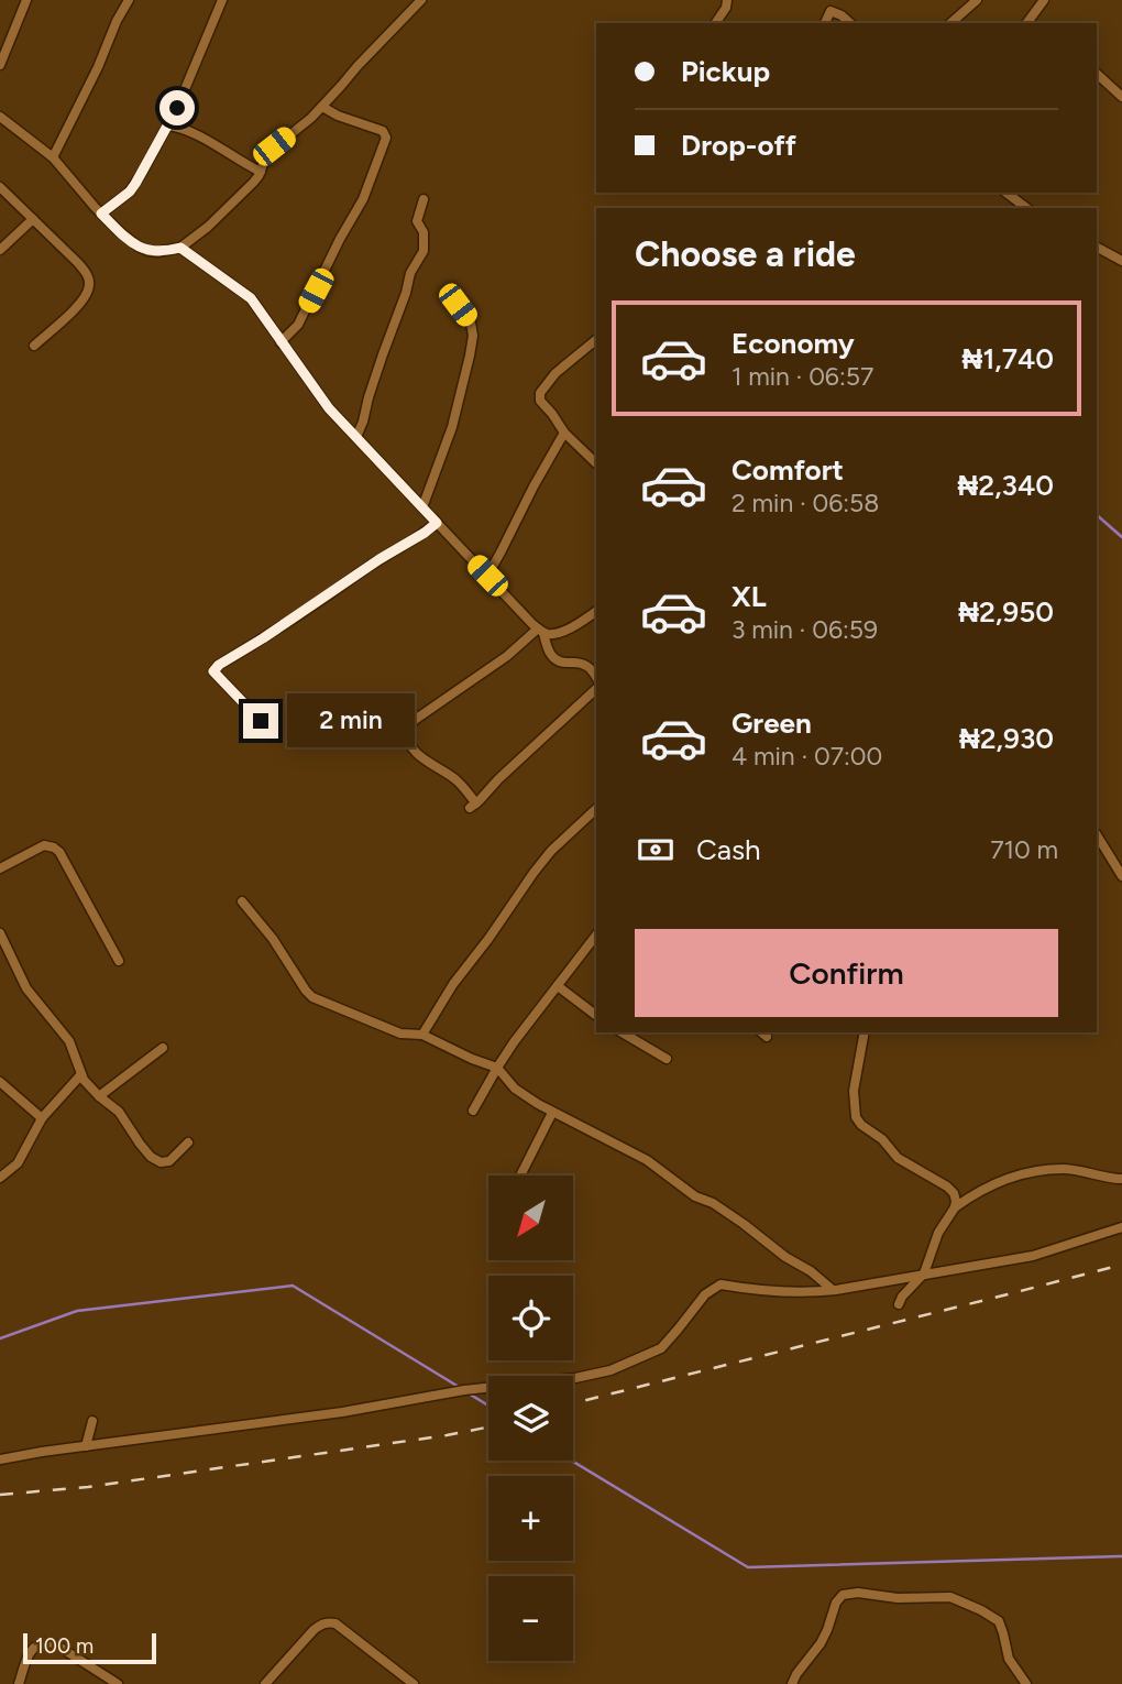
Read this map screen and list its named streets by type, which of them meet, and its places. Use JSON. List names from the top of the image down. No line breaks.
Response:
{"scale_bar":"100 m","north":"bottom left","page":{"banner":["Pickup","Drop-off"],"heading":"Choose a ride","list":[{"name":"Economy","note":"1 min · 06:57","value":"₦1,740"},{"name":"Comfort","note":"2 min · 06:58","value":"₦2,340"},{"name":"XL","note":"3 min · 06:59","value":"₦2,950"},{"name":"Green","note":"4 min · 07:00","value":"₦2,930"}],"bubble":"2 min","pay":["Cash","710 m"],"buttons":"Confirm","map_buttons":["+","−"],"scale":"100 m"}}
